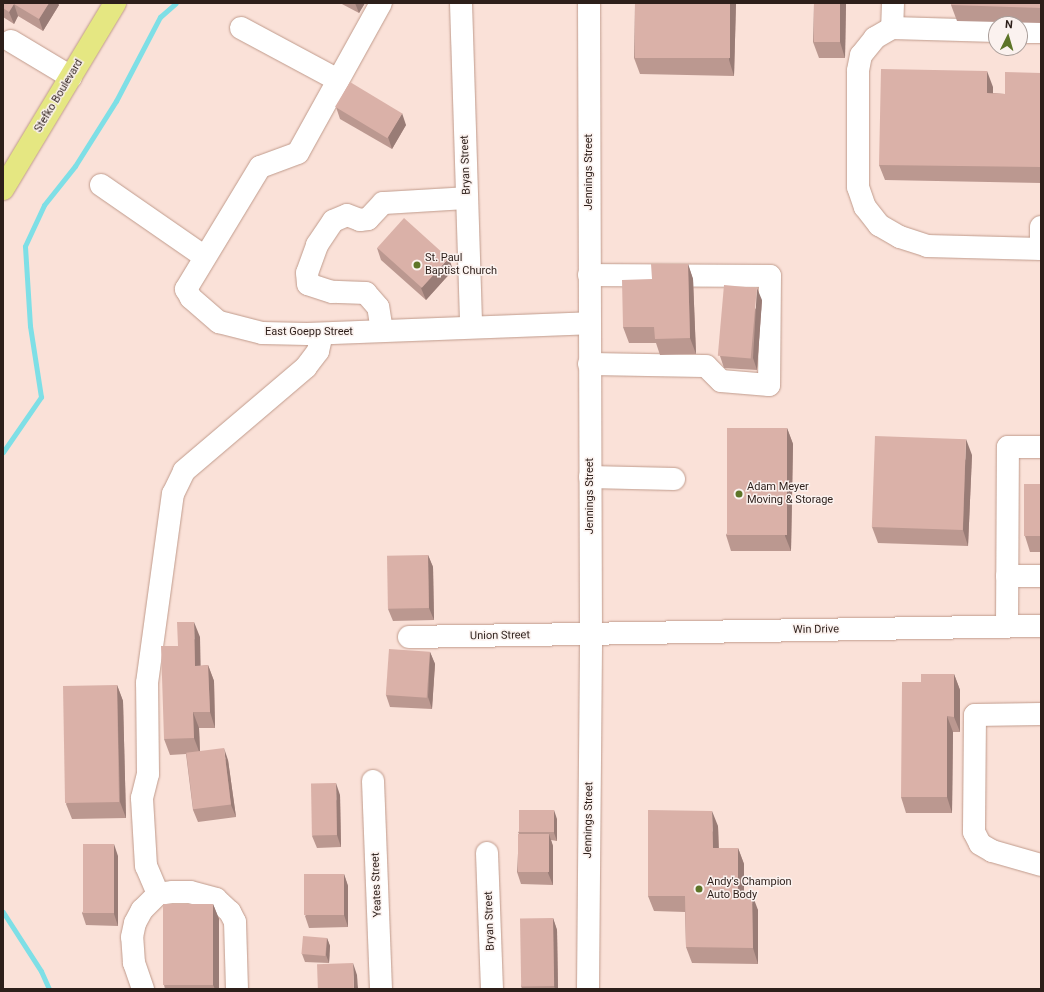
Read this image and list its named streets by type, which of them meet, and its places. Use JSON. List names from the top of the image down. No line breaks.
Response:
{"streets":{"main road":["Stefko Boulevard"],"street":["Bryan Street","Jennings Street","East Goepp Street","Win Drive","Union Street","Yeates Street"]},"crossings":[["Bryan Street","East Goepp Street"],["Jennings Street","East Goepp Street"],["Jennings Street","Win Drive"],["Jennings Street","Union Street"],["Win Drive","Union Street"]],"places":["St. Paul Baptist Church","Adam Meyer Moving & Storage","Andy's Champion Auto Body"],"north":"top"}
